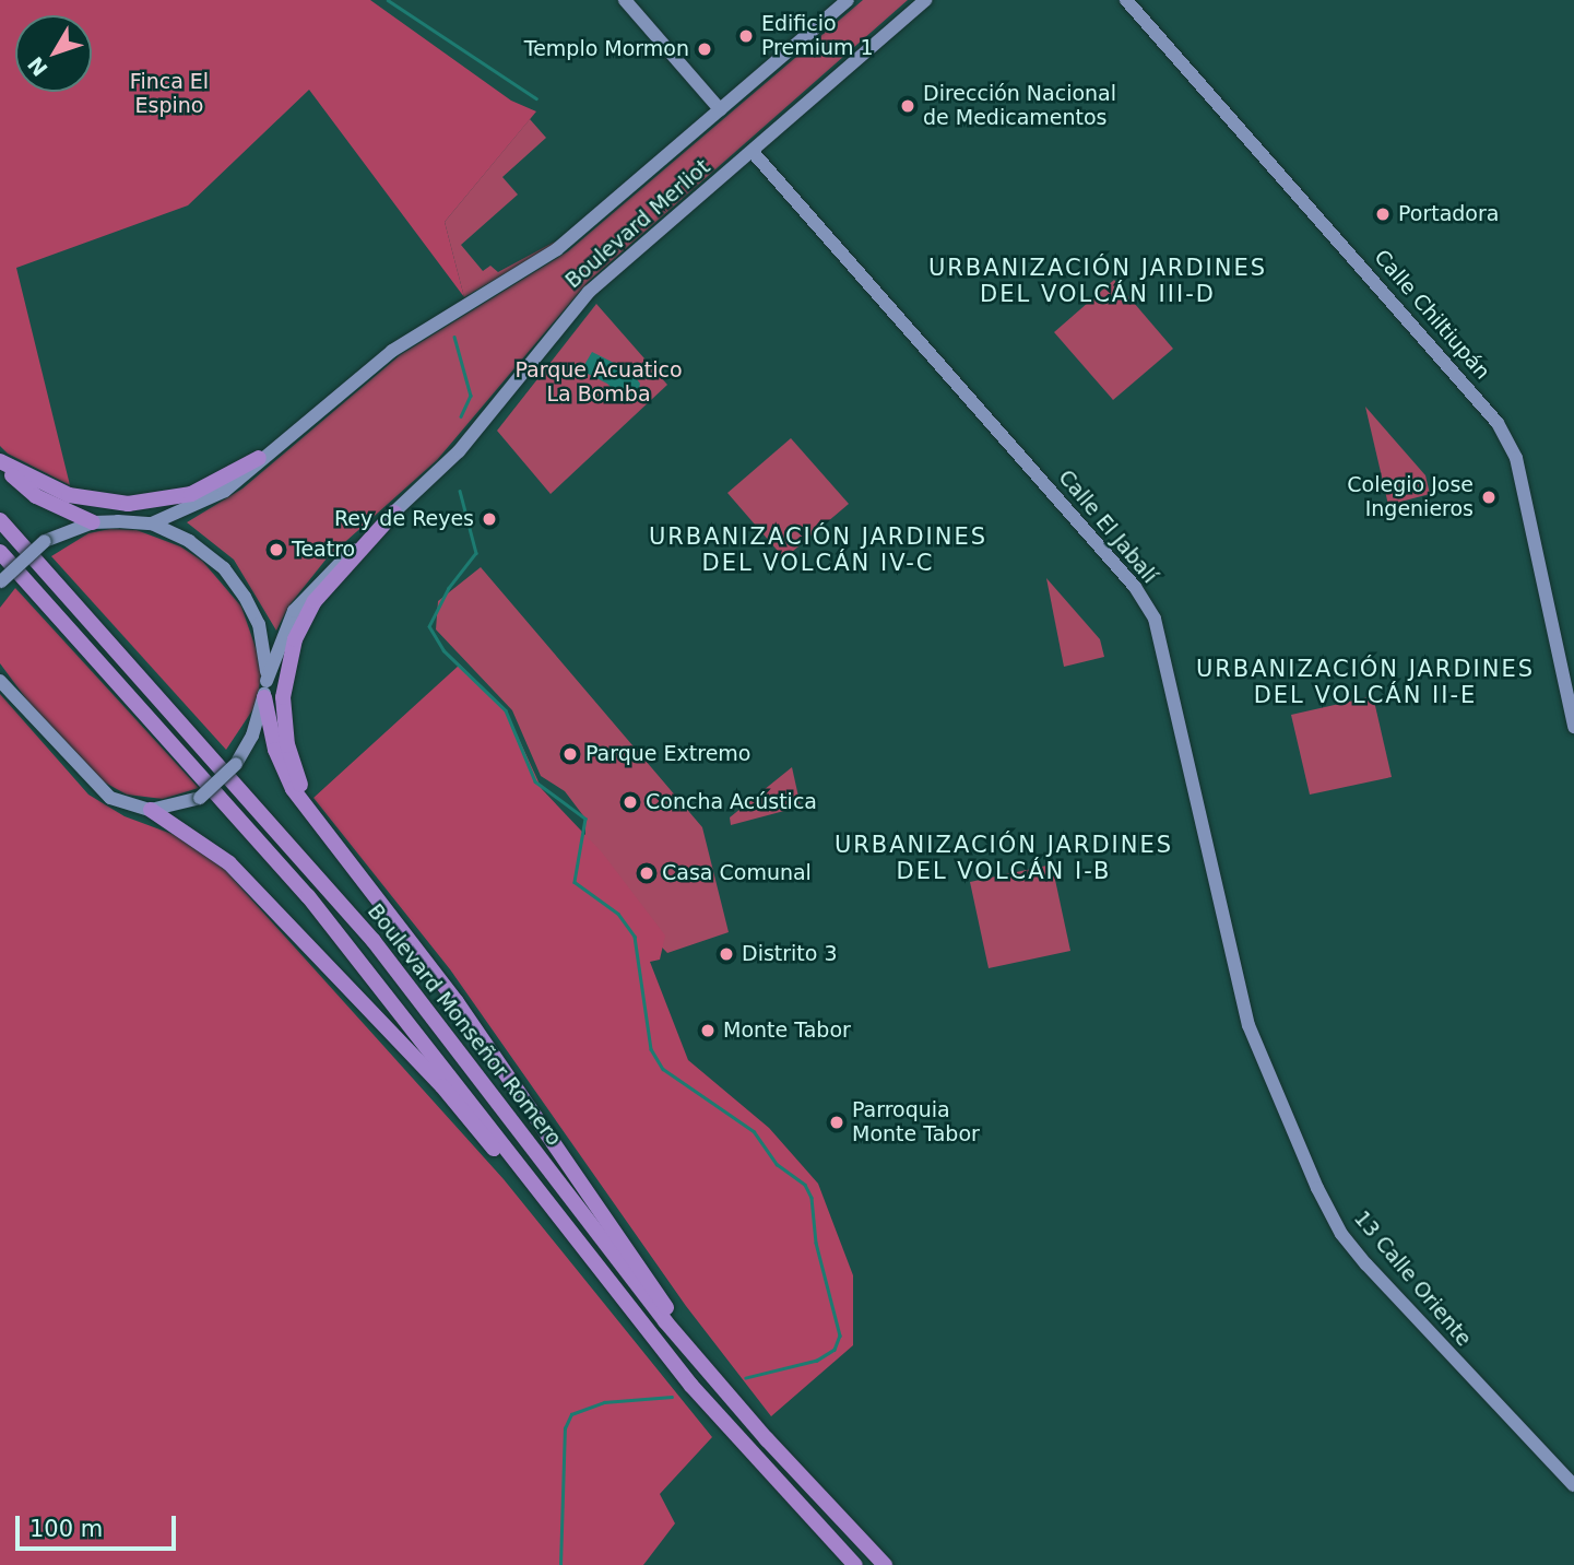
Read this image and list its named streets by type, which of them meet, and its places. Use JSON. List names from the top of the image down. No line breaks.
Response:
{"streets":{"highway":["Boulevard Monseñor Romero"],"main road":["Boulevard Merliot","Calle Chiltiupán","Calle El Jabalí","13 Calle Oriente"]},"crossings":[["Boulevard Merliot","Calle El Jabalí"],["Calle El Jabalí","13 Calle Oriente"]],"districts":["URBANIZACIÓN JARDINES DEL VOLCÁN III-D","URBANIZACIÓN JARDINES DEL VOLCÁN IV-C","URBANIZACIÓN JARDINES DEL VOLCÁN II-E","URBANIZACIÓN JARDINES DEL VOLCÁN I-B"],"parks":["Finca El Espino","Parque Acuatico La Bomba"],"places":["Edificio Premium 1","Templo Mormon","Dirección Nacional de Medicamentos","Portadora","Colegio Jose Ingenieros","Rey de Reyes","Teatro","Parque Extremo","Concha Acústica","Casa Comunal","Distrito 3","Monte Tabor","Parroquia Monte Tabor"],"scale_bar":"100 m","north":"bottom left"}
